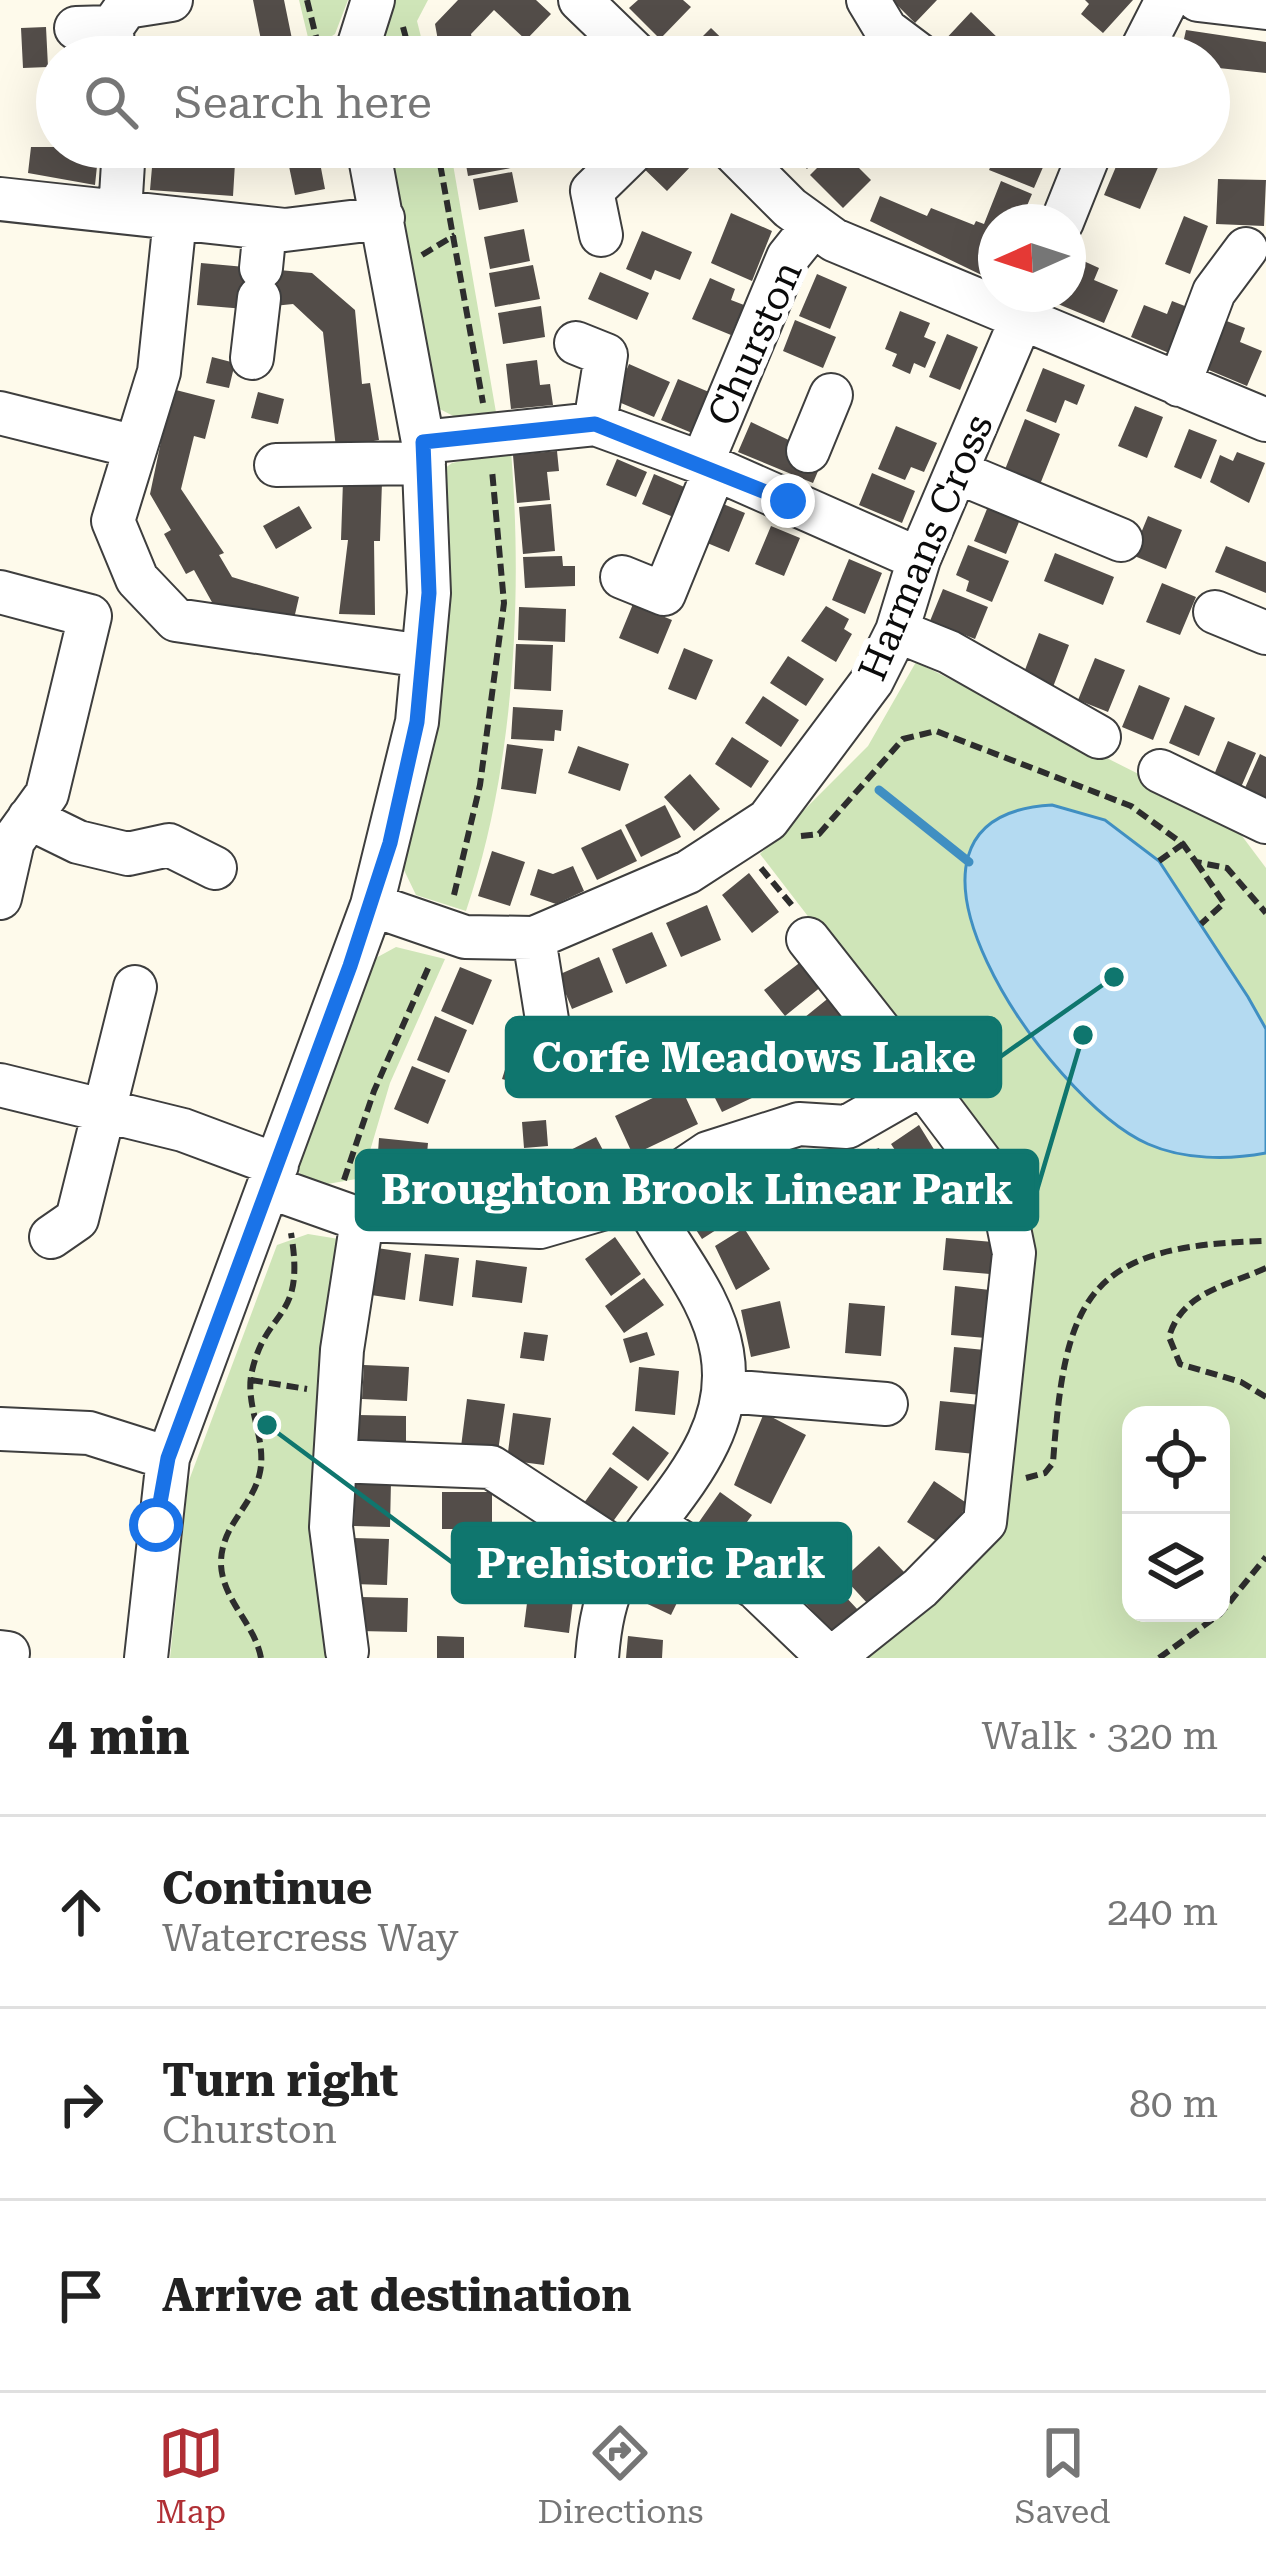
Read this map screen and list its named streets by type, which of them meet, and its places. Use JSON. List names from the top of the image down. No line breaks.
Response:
{"streets":{"street":["Churston","Harmans Cross"]},"crossings":[["Churston","Harmans Cross"]],"places":["Corfe Meadows Lake","Broughton Brook Linear Park","Prehistoric Park"],"north":"left","page":{"search":"Search here","heading":["4 min","Walk · 320 m"],"list":[["Continue","Watercress Way","240 m"],["Turn right","Churston","80 m"],"Arrive at destination"],"nav":["Map","Directions","Saved"]}}
